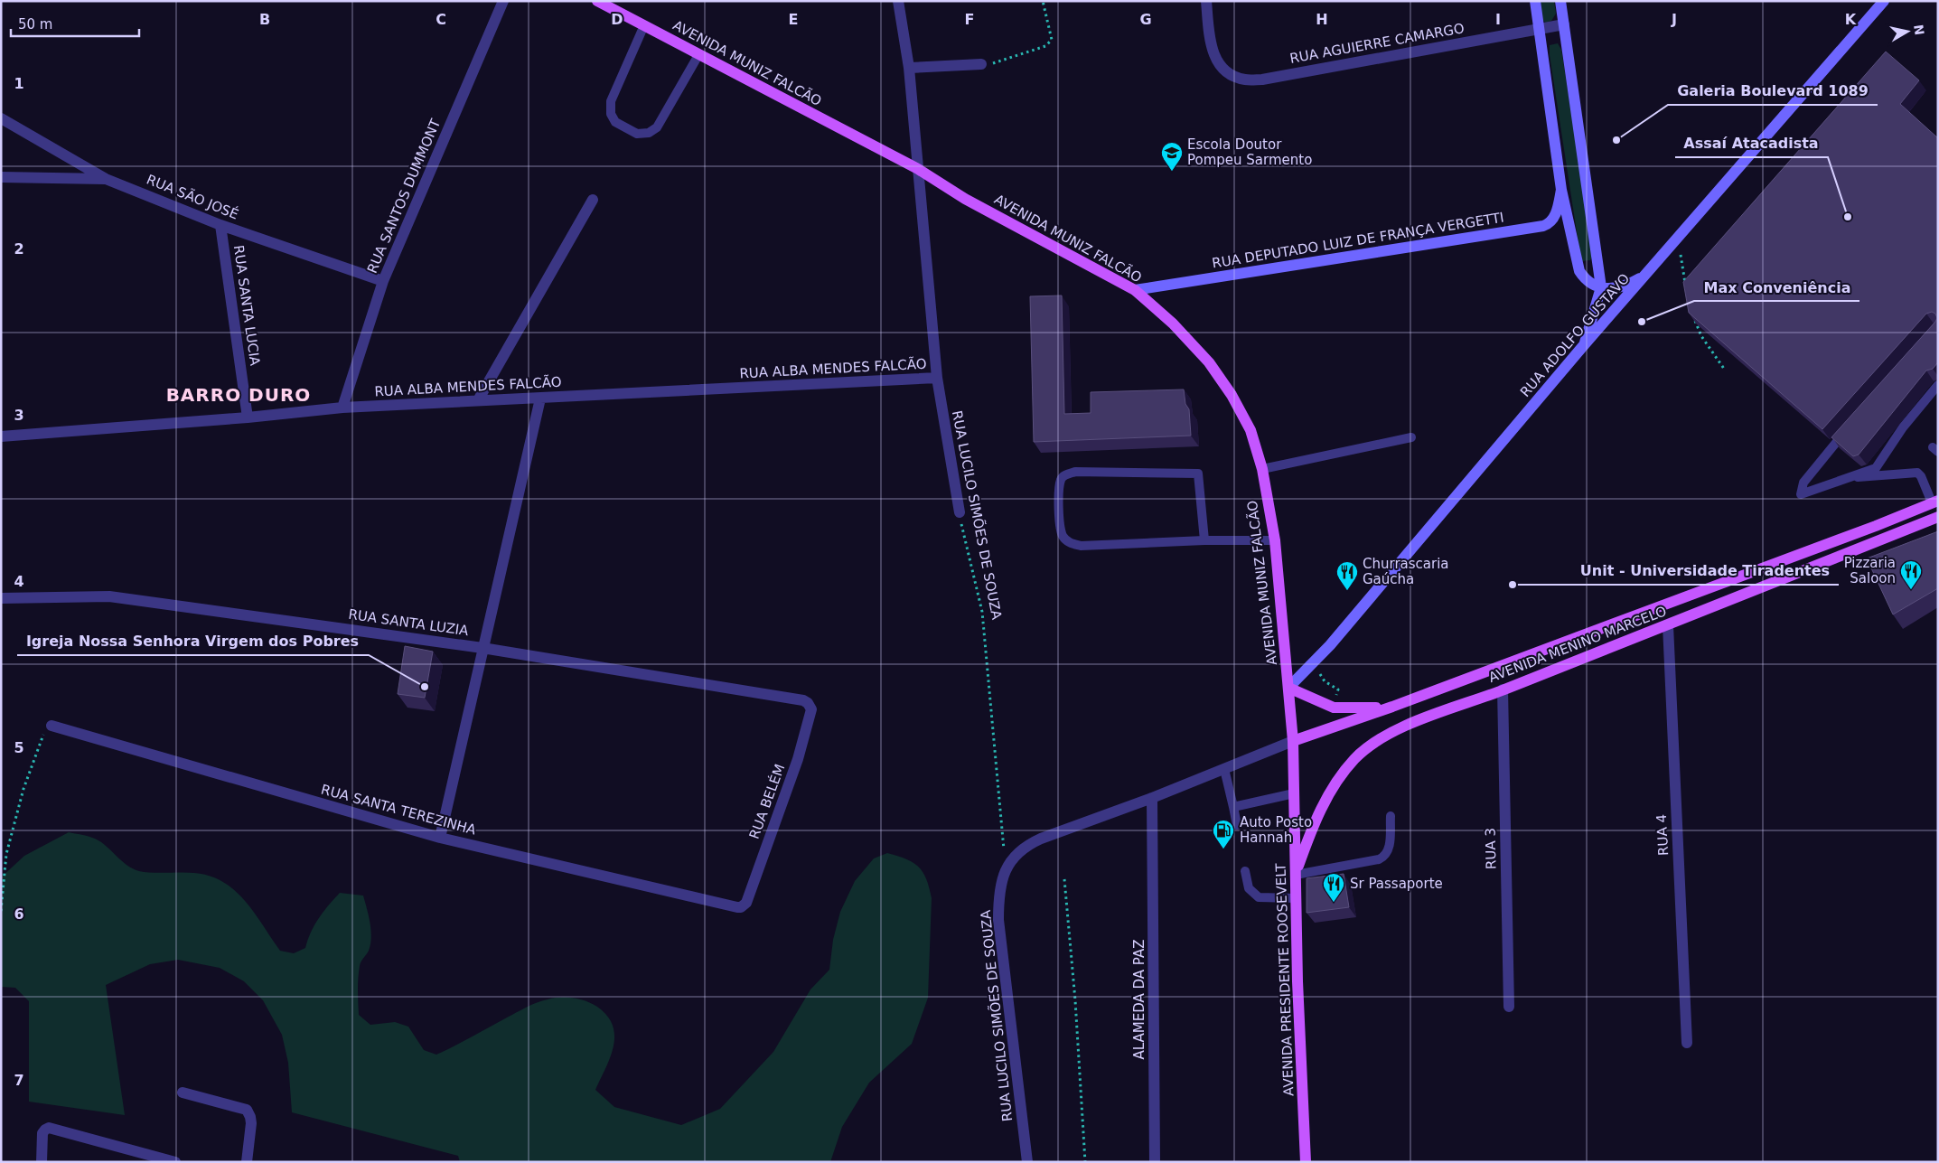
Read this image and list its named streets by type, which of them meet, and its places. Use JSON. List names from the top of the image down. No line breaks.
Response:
{"streets":{"main road":["AVENIDA MUNIZ FALCÃO","RUA DEPUTADO LUIZ DE FRANÇA VERGETTI","RUA ADOLFO GUSTAVO","AVENIDA MENINO MARCELO","AVENIDA PRESIDENTE ROOSEVELT"],"street":["RUA AGUIERRE CAMARGO","RUA SANTOS DUMMONT","RUA SÃO JOSÉ","RUA SANTA LUCIA","RUA ALBA MENDES FALCÃO","RUA LUCILO SIMÕES DE SOUZA","RUA SANTA LUZIA","RUA BELÉM","RUA SANTA TEREZINHA","RUA 4","RUA 3","ALAMEDA DA PAZ"]},"crossings":[["AVENIDA MUNIZ FALCÃO","RUA DEPUTADO LUIZ DE FRANÇA VERGETTI"],["AVENIDA MUNIZ FALCÃO","RUA ADOLFO GUSTAVO"],["AVENIDA MUNIZ FALCÃO","RUA LUCILO SIMÕES DE SOUZA"],["AVENIDA MUNIZ FALCÃO","AVENIDA PRESIDENTE ROOSEVELT"],["RUA SANTOS DUMMONT","RUA SÃO JOSÉ"],["RUA SANTOS DUMMONT","RUA ALBA MENDES FALCÃO"],["RUA SÃO JOSÉ","RUA SANTA LUCIA"],["RUA SANTA LUCIA","RUA ALBA MENDES FALCÃO"],["RUA ADOLFO GUSTAVO","AVENIDA PRESIDENTE ROOSEVELT"],["RUA ALBA MENDES FALCÃO","RUA LUCILO SIMÕES DE SOUZA"],["RUA LUCILO SIMÕES DE SOUZA","AVENIDA MENINO MARCELO"],["RUA LUCILO SIMÕES DE SOUZA","AVENIDA PRESIDENTE ROOSEVELT"],["RUA LUCILO SIMÕES DE SOUZA","ALAMEDA DA PAZ"],["RUA SANTA LUZIA","RUA BELÉM"],["AVENIDA MENINO MARCELO","RUA 4"],["AVENIDA MENINO MARCELO","RUA 3"],["AVENIDA MENINO MARCELO","AVENIDA PRESIDENTE ROOSEVELT"],["RUA BELÉM","RUA SANTA TEREZINHA"]],"districts":["BARRO DURO"],"places":{"other":["Galeria Boulevard 1089","Assaí Atacadista","Max Conveniência","Unit - Universidade Tiradentes","Igreja Nossa Senhora Virgem dos Pobres"],"school or university":["Escola Doutor Pompeu Sarmento"],"restaurant":["Pizzaria Saloon","Churrascaria Gaúcha","Sr Passaporte"],"fuel station":["Auto Posto Hannah"]},"scale_bar":"50 m","north":"right","grid":{"columns":["B","C","D","E","F","G","H","I","J","K"],"rows":["1","2","3","4","5","6","7"]}}
